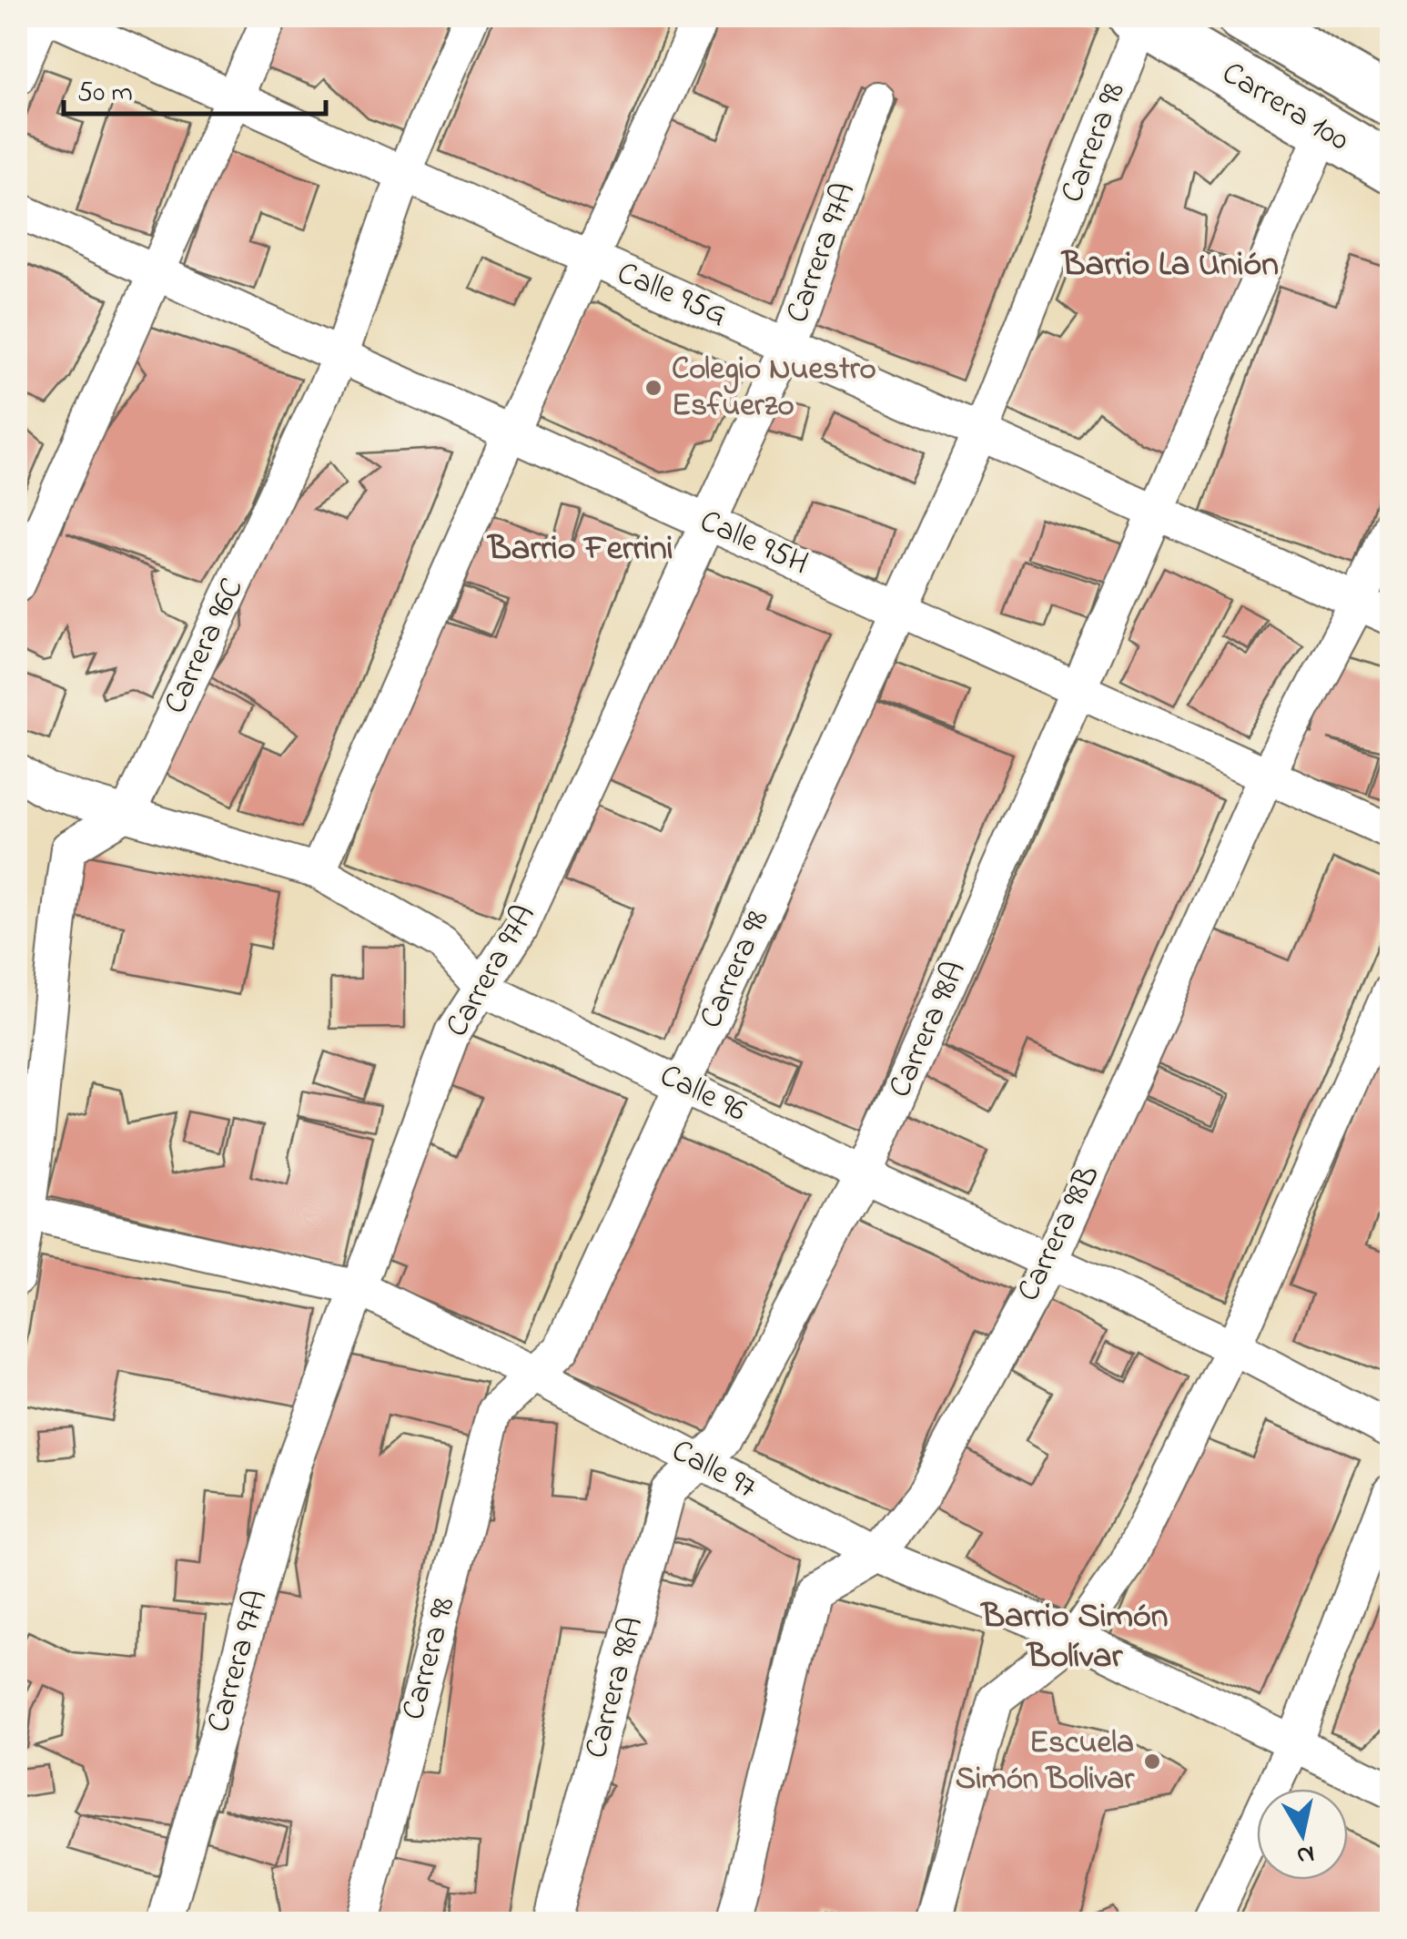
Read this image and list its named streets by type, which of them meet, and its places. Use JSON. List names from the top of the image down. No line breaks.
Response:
{"streets":{"highway":["Carrera 100"],"street":["Carrera 98","Carrera 97A","Calle 95G","Calle 95H","Carrera 96C","Carrera 98A","Calle 96","Carrera 98B","Calle 97"]},"crossings":[["Carrera 100","Carrera 98"],["Carrera 100","Carrera 98A"],["Carrera 98","Calle 95G"],["Carrera 98","Calle 95H"],["Carrera 98","Calle 96"],["Carrera 98","Calle 97"],["Carrera 97A","Calle 95G"],["Carrera 97A","Calle 95H"],["Carrera 97A","Calle 96"],["Carrera 97A","Calle 97"],["Calle 95G","Carrera 96C"],["Calle 95G","Carrera 98A"],["Calle 95G","Carrera 98B"],["Calle 95H","Carrera 96C"],["Calle 95H","Carrera 98A"],["Calle 95H","Carrera 98B"],["Carrera 96C","Calle 96"],["Carrera 98A","Calle 96"],["Carrera 98A","Calle 97"],["Calle 96","Carrera 98B"],["Carrera 98B","Calle 97"]],"districts":["Barrio La Unión","Barrio Ferrini","Barrio Simón Bolívar"],"places":["Colegio Nuestro Esfuerzo","Escuela Simón Bolivar"],"scale_bar":"50 m","north":"bottom"}
